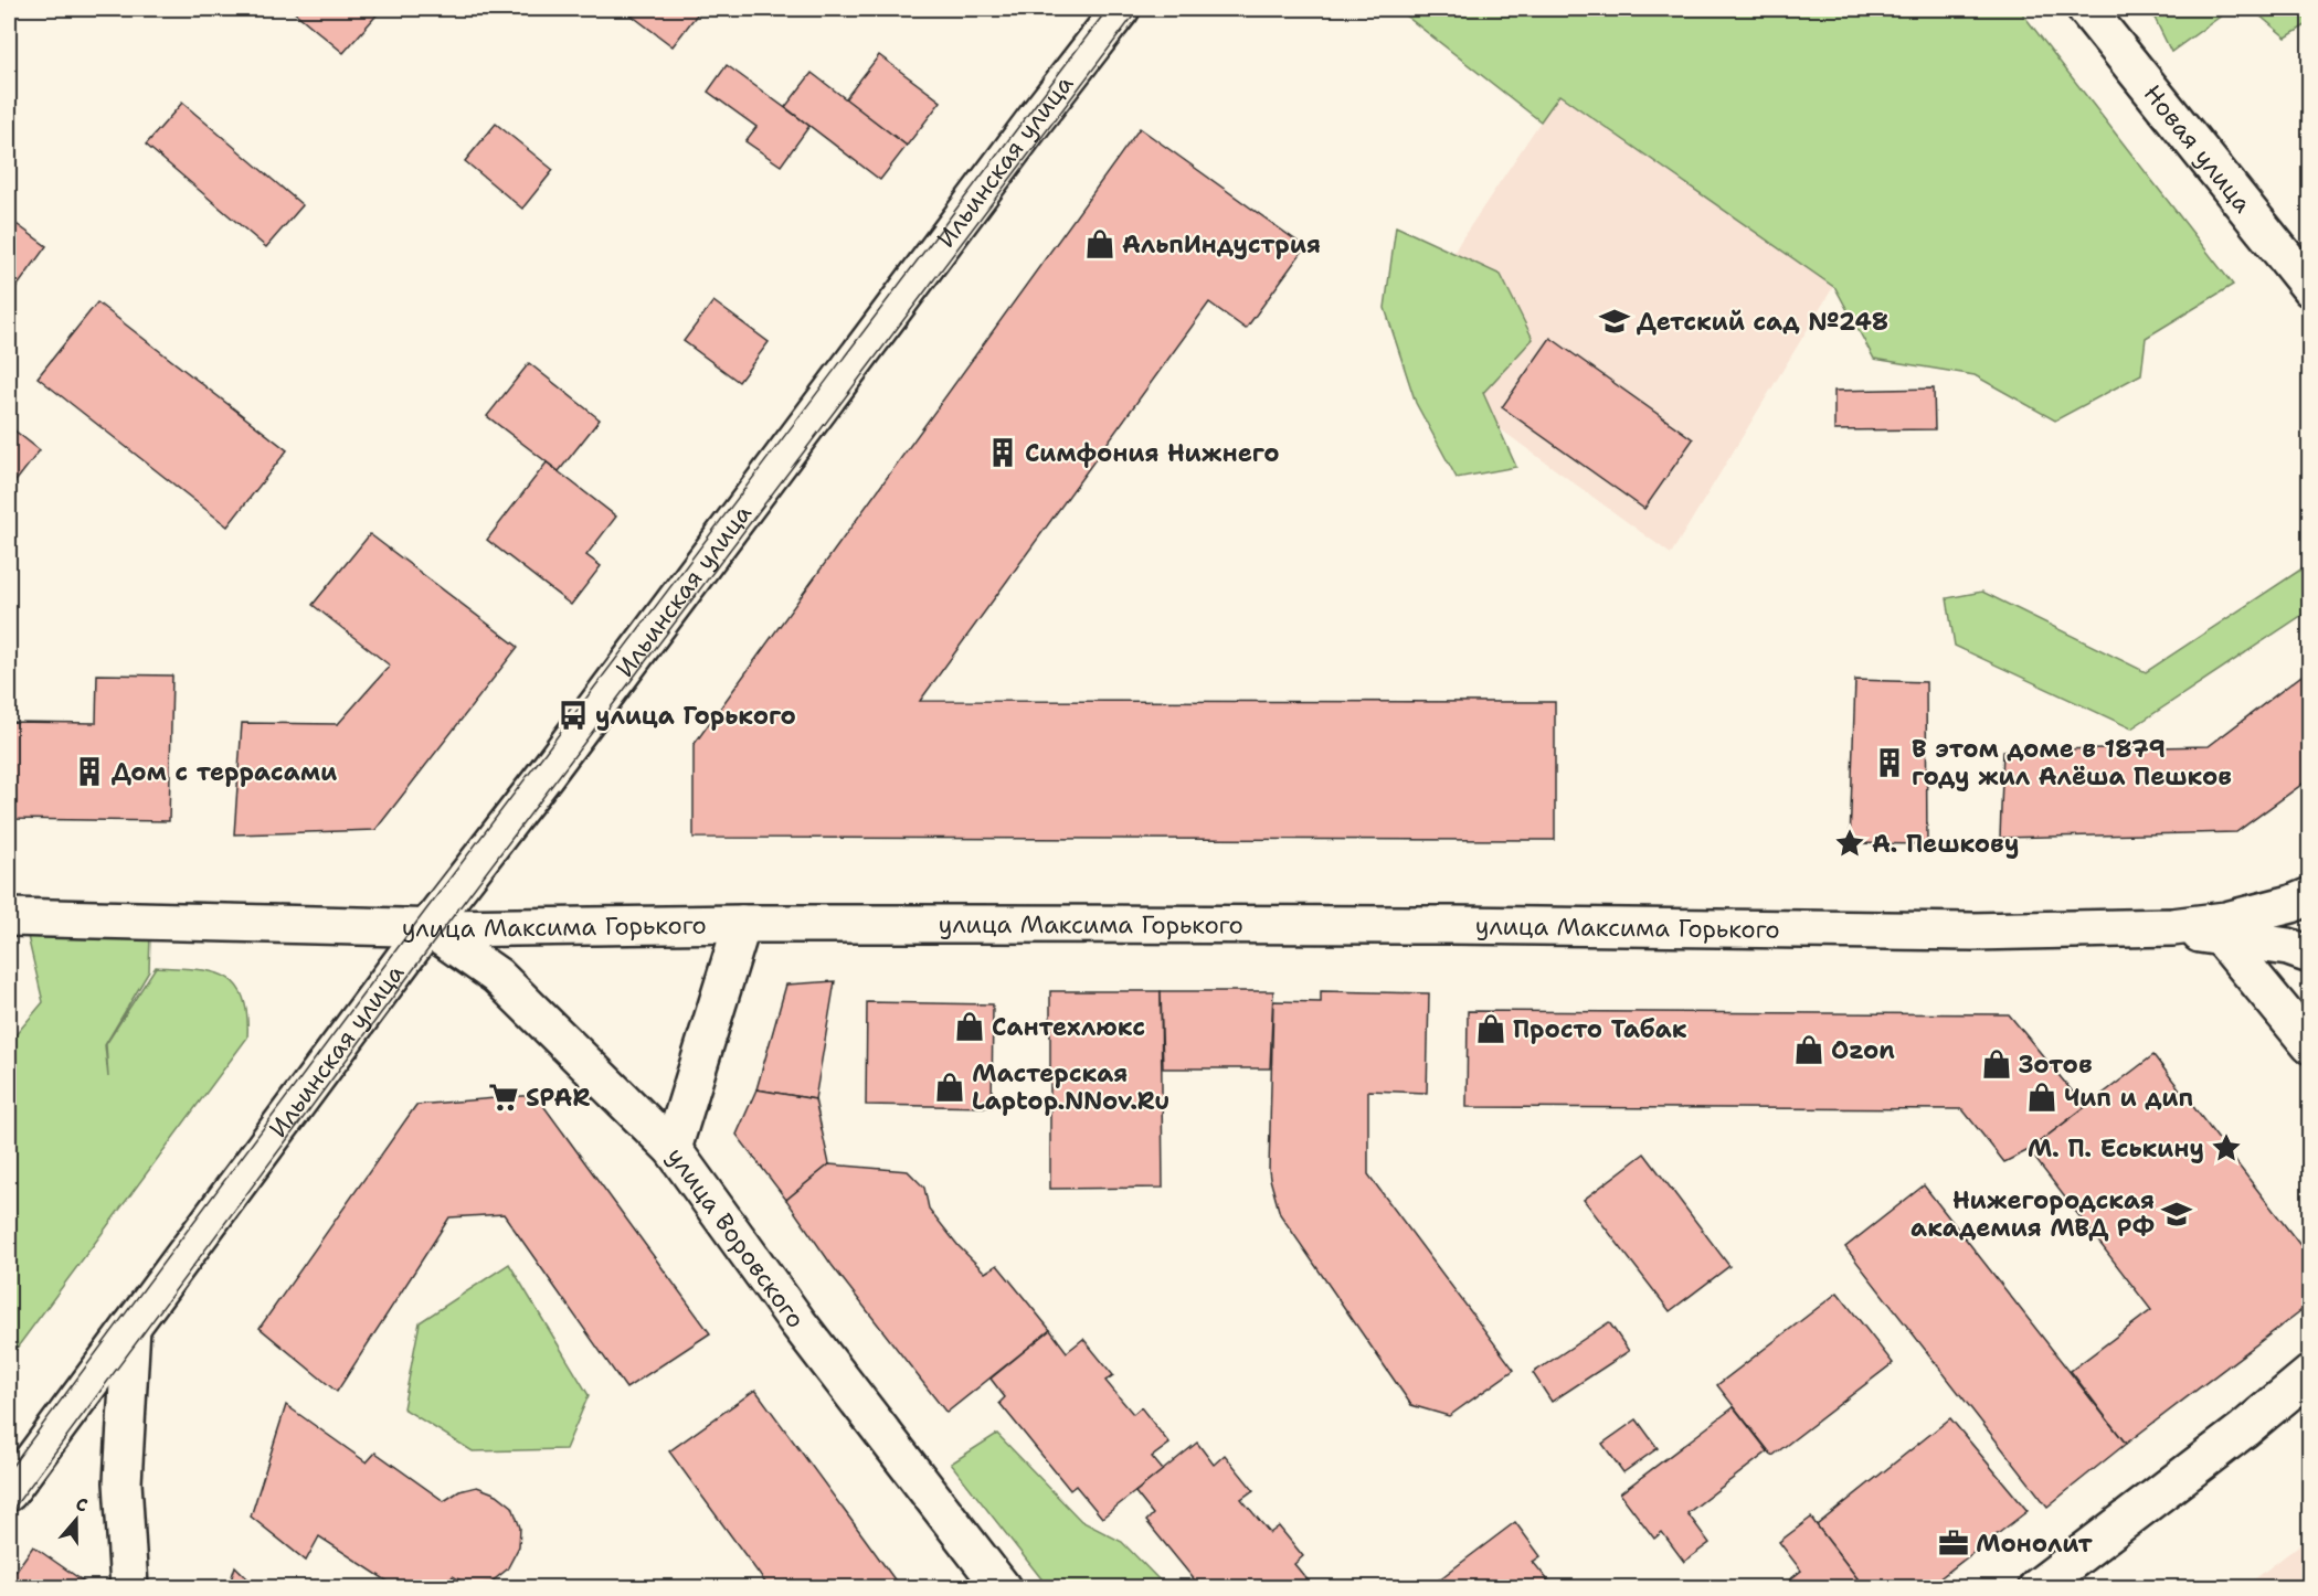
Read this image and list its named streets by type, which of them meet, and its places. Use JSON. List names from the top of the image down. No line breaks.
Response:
{"streets":{"street":["Новая улица","Ильинская улица","улица Максима Горького","улица Воровского"]},"crossings":[["Ильинская улица","улица Максима Горького"],["Ильинская улица","улица Воровского"],["улица Максима Горького","улица Воровского"]],"places":{"shop":["АльпИндустрия","Сантехлюкс","Просто Табак","Ozon","Зотов","Мастерская Laptop.NNov.Ru","Чип и дип"],"school or university":["Детский сад №248","Нижегородская академия МВД РФ"],"building":["Симфония Нижнего","В этом доме в 1879 году жил Алёша Пешков","Дом с террасами"],"bus stop":["улица Горького"],"place":["А. Пешкову","М. П. Еськину"],"supermarket":["SPAR"],"office":["Монолит"]},"north":"top"}
